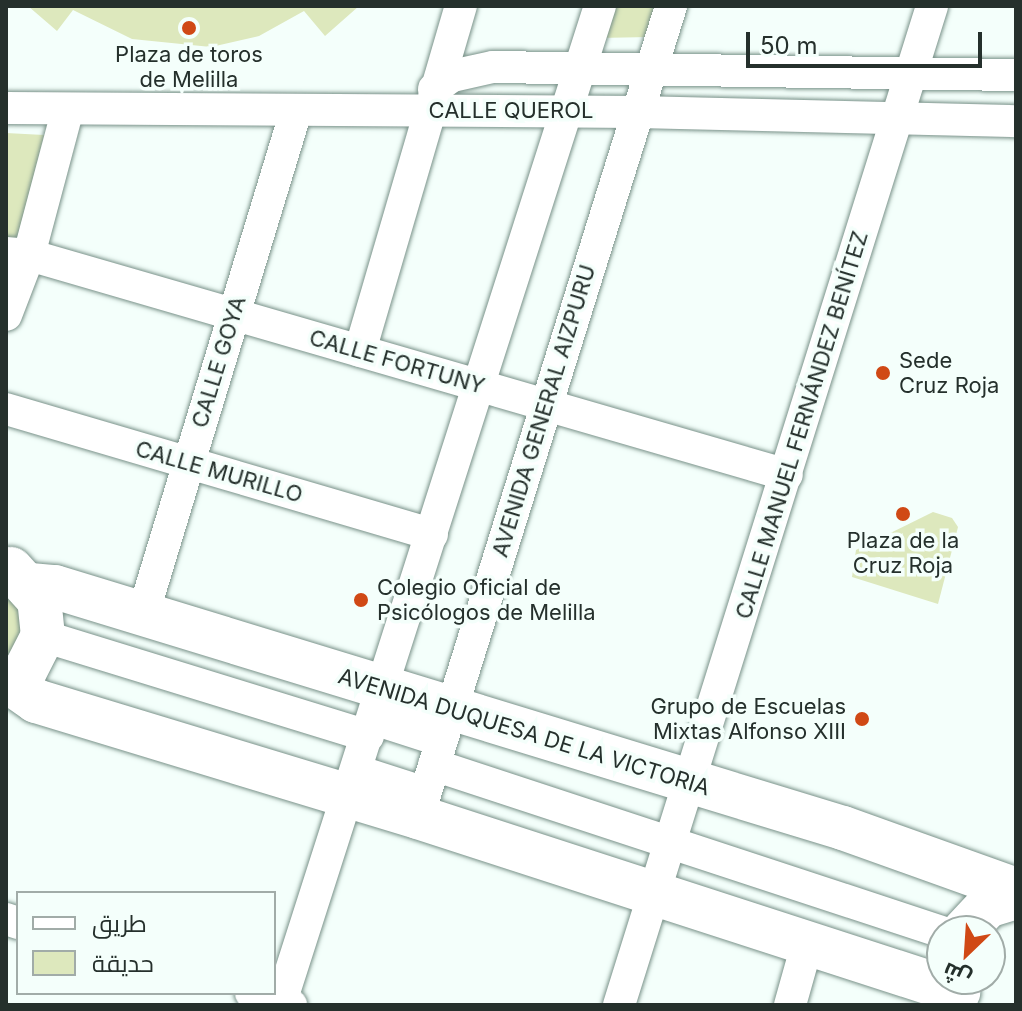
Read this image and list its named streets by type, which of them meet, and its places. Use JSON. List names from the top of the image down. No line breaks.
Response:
{"streets":{"main road":["AVENIDA DUQUESA DE LA VICTORIA"],"street":["CALLE QUEROL","CALLE GOYA","CALLE FORTUNY","AVENIDA GENERAL AIZPURU","CALLE MANUEL FERNÁNDEZ BENÍTEZ","CALLE MURILLO"]},"crossings":[["CALLE QUEROL","CALLE GOYA"],["CALLE QUEROL","AVENIDA GENERAL AIZPURU"],["CALLE QUEROL","CALLE MANUEL FERNÁNDEZ BENÍTEZ"],["CALLE GOYA","CALLE FORTUNY"],["CALLE GOYA","CALLE MURILLO"],["CALLE GOYA","AVENIDA DUQUESA DE LA VICTORIA"],["CALLE FORTUNY","AVENIDA GENERAL AIZPURU"],["CALLE FORTUNY","CALLE MANUEL FERNÁNDEZ BENÍTEZ"],["AVENIDA GENERAL AIZPURU","AVENIDA DUQUESA DE LA VICTORIA"],["CALLE MANUEL FERNÁNDEZ BENÍTEZ","AVENIDA DUQUESA DE LA VICTORIA"]],"places":["Plaza de toros de Melilla","Sede Cruz Roja","Plaza de la Cruz Roja","Colegio Oficial de Psicólogos de Melilla","Grupo de Escuelas Mixtas Alfonso XIII"],"legend":["طريق","حديقة"],"scale_bar":"50 m","north":"bottom left"}
